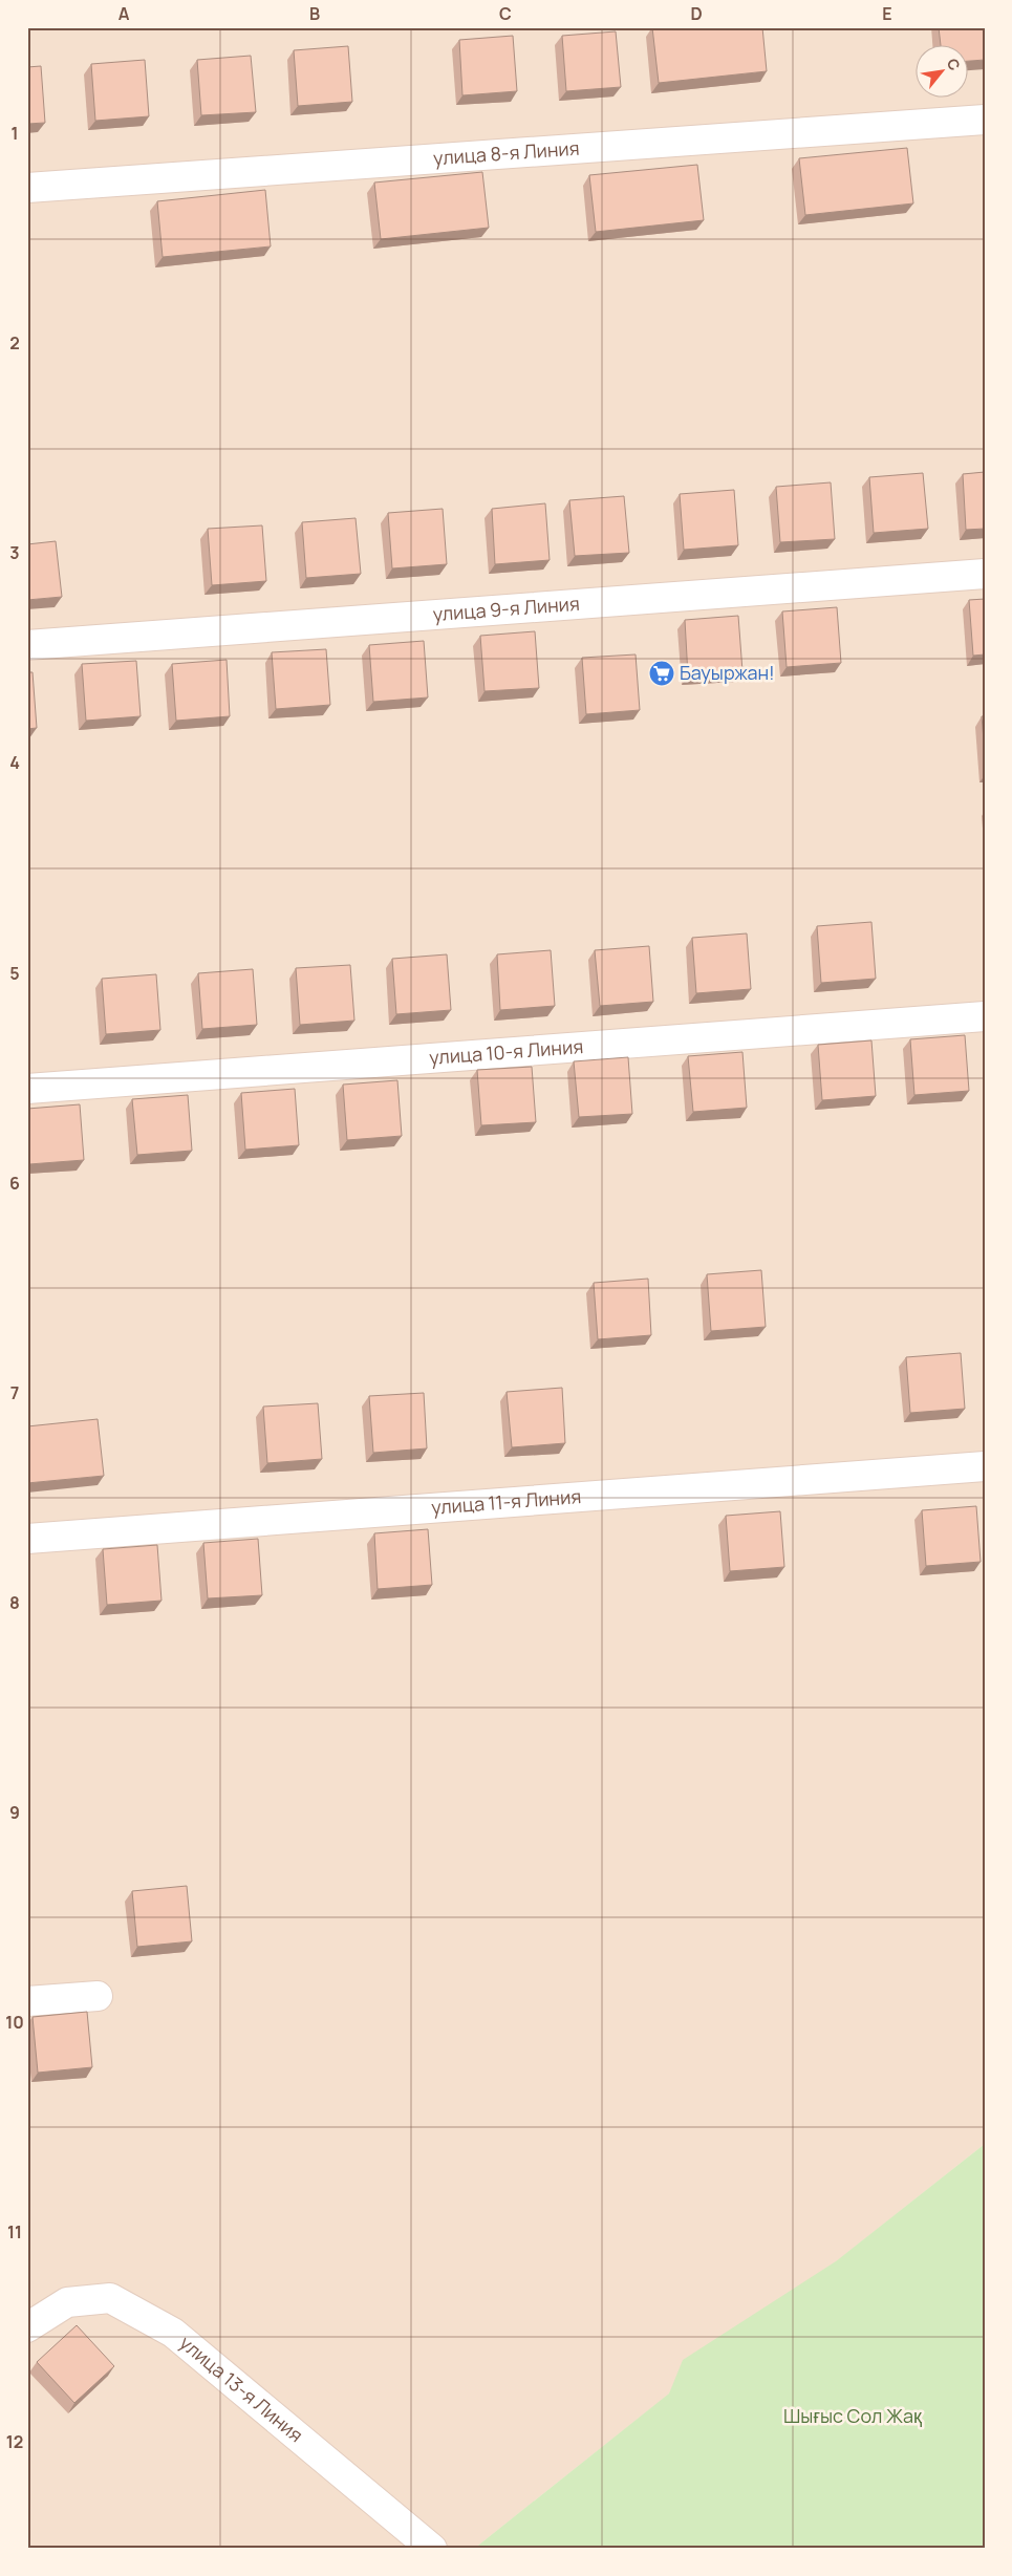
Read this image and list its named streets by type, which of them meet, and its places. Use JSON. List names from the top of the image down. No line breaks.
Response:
{"streets":{"street":["улица 8-я Линия","улица 9-я Линия","улица 10-я Линия","улица 11-я Линия","улица 13-я Линия"]},"parks":["Шығыс Сол Жақ"],"places":{"supermarket":["Бауыржан!"]},"north":"top right","grid":{"columns":["A","B","C","D","E"],"rows":["1","2","3","4","5","6","7","8","9","10","11","12"]}}
